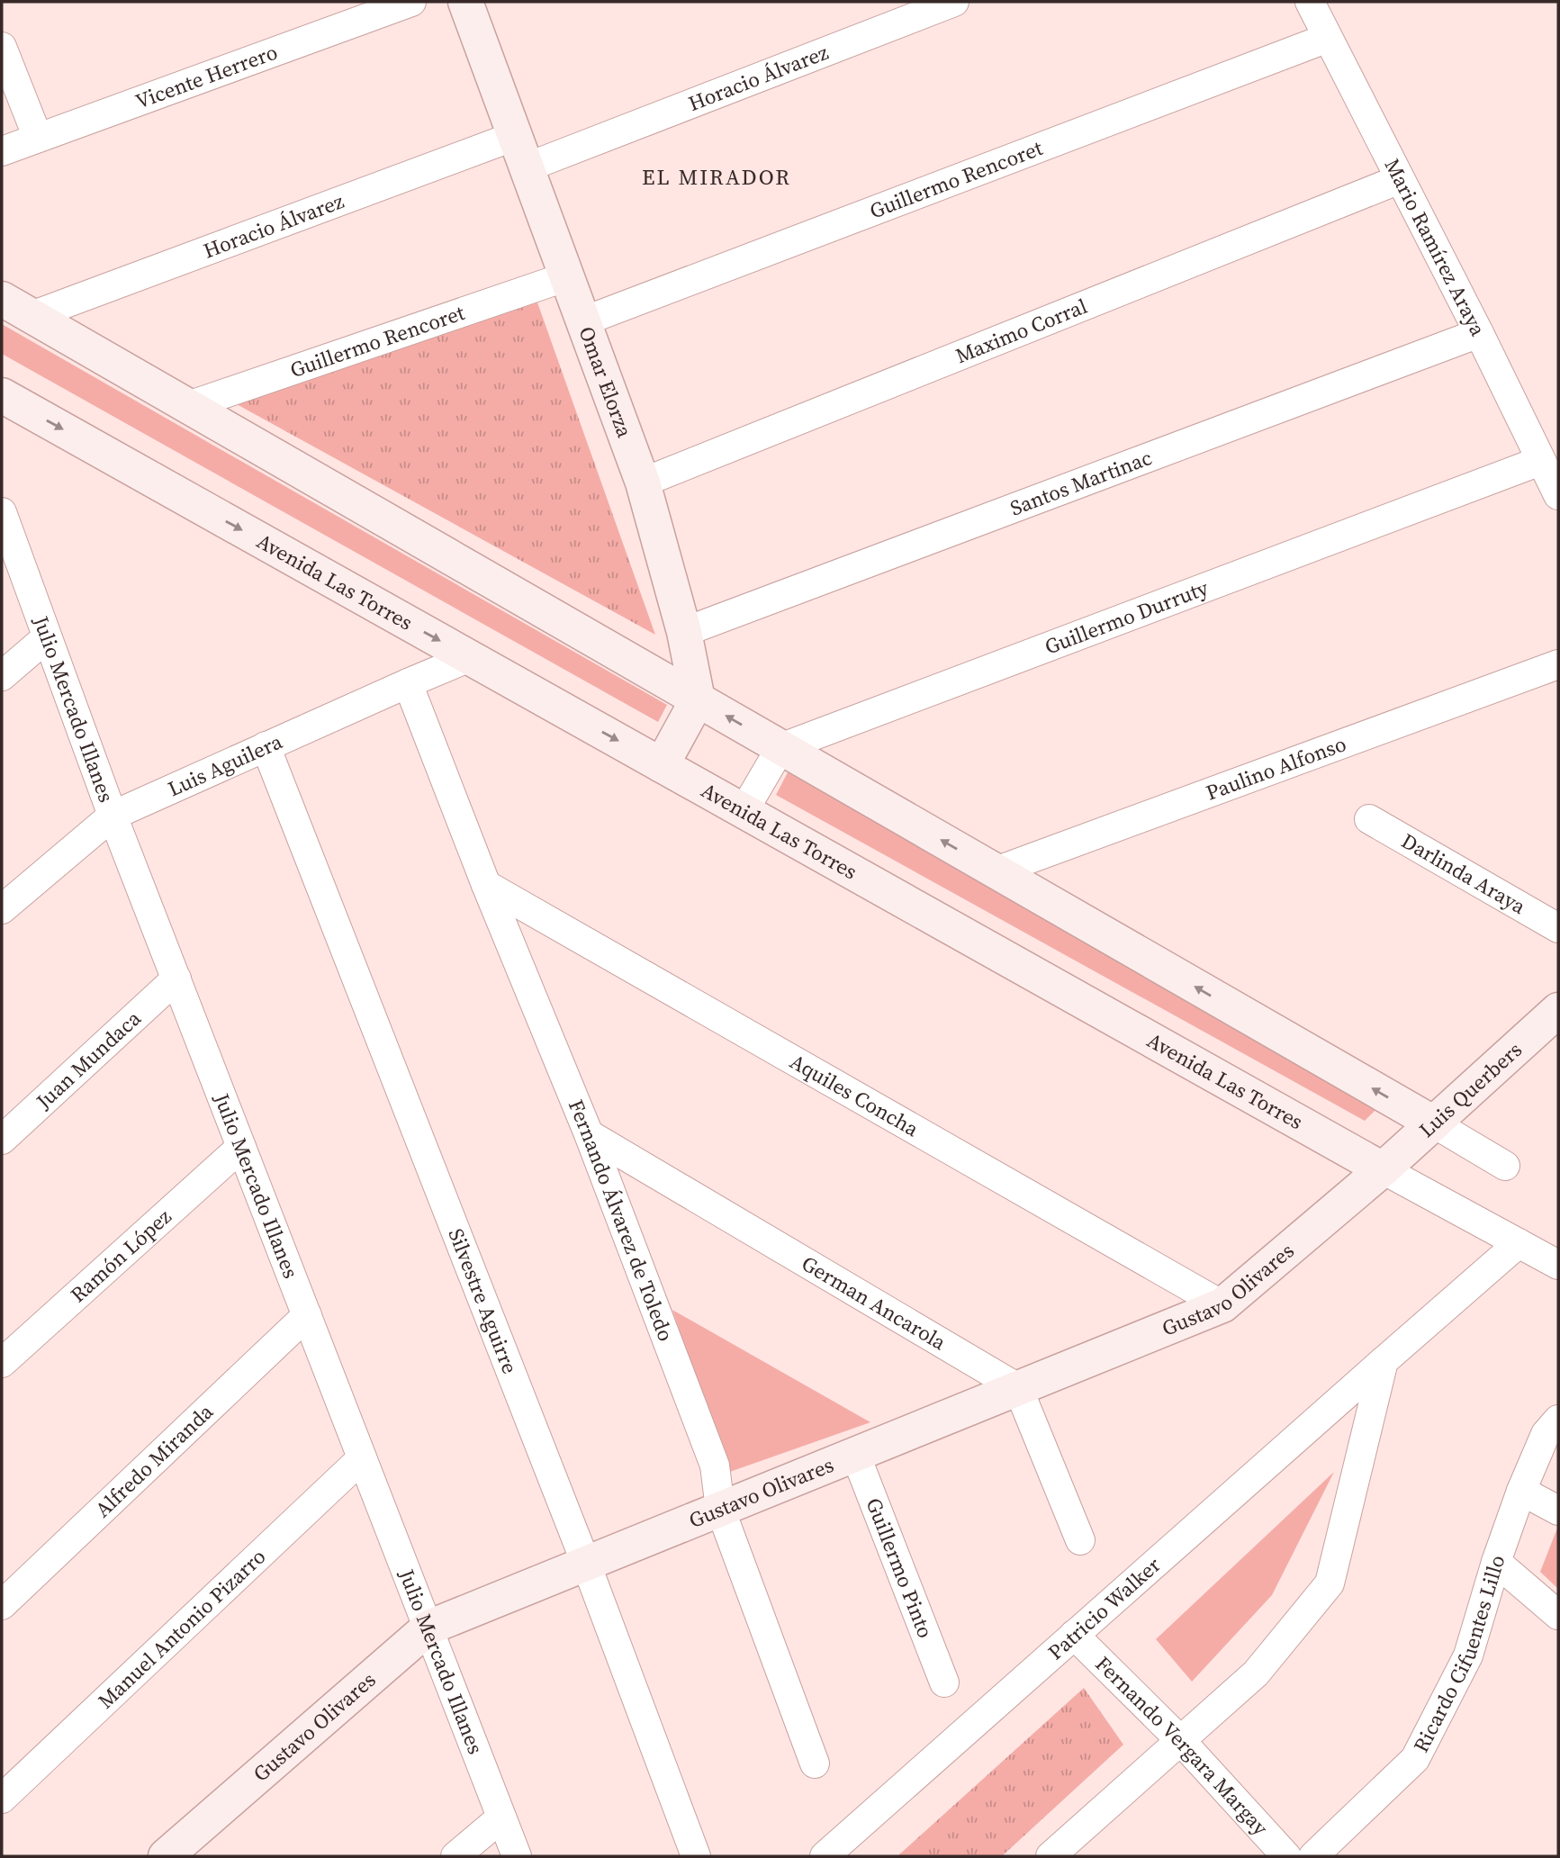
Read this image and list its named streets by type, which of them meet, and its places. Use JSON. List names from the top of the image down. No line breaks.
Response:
{"streets":{"street":["Vicente Herrero","Horacio Álvarez","Guillermo Rencoret","Mario Ramírez Araya","Maximo Corral","Omar Elorza","Santos Martinac","Avenida Las Torres","Guillermo Durruty","Julio Mercado Illanes","Luis Aguilera","Paulino Alfonso","Darlinda Araya","Juan Mundaca","Luis Querbers","Aquiles Concha","Fernando Álvarez de Toledo","Ramón López","Gustavo Olivares","Silvestre Aguirre","German Ancarola","Alfredo Miranda","Guillermo Pinto","Patricio Walker","Manuel Antonio Pizarro","Ricardo Cifuentes Lillo","Fernando Vergara Margay"]},"crossings":[["Horacio Álvarez","Omar Elorza"],["Guillermo Rencoret","Mario Ramírez Araya"],["Guillermo Rencoret","Omar Elorza"],["Mario Ramírez Araya","Maximo Corral"],["Mario Ramírez Araya","Santos Martinac"],["Mario Ramírez Araya","Guillermo Durruty"],["Maximo Corral","Omar Elorza"],["Omar Elorza","Santos Martinac"],["Avenida Las Torres","Luis Aguilera"],["Avenida Las Torres","Luis Querbers"],["Avenida Las Torres","Gustavo Olivares"],["Avenida Las Torres","Patricio Walker"],["Julio Mercado Illanes","Luis Aguilera"],["Julio Mercado Illanes","Juan Mundaca"],["Julio Mercado Illanes","Ramón López"],["Julio Mercado Illanes","Gustavo Olivares"],["Julio Mercado Illanes","Alfredo Miranda"],["Julio Mercado Illanes","Manuel Antonio Pizarro"],["Luis Aguilera","Fernando Álvarez de Toledo"],["Luis Aguilera","Silvestre Aguirre"],["Luis Querbers","Gustavo Olivares"],["Aquiles Concha","Fernando Álvarez de Toledo"],["Aquiles Concha","Gustavo Olivares"],["Fernando Álvarez de Toledo","Gustavo Olivares"],["Fernando Álvarez de Toledo","German Ancarola"],["Gustavo Olivares","Silvestre Aguirre"],["Gustavo Olivares","German Ancarola"],["Gustavo Olivares","Guillermo Pinto"],["Patricio Walker","Fernando Vergara Margay"]],"districts":["EL MIRADOR"]}
